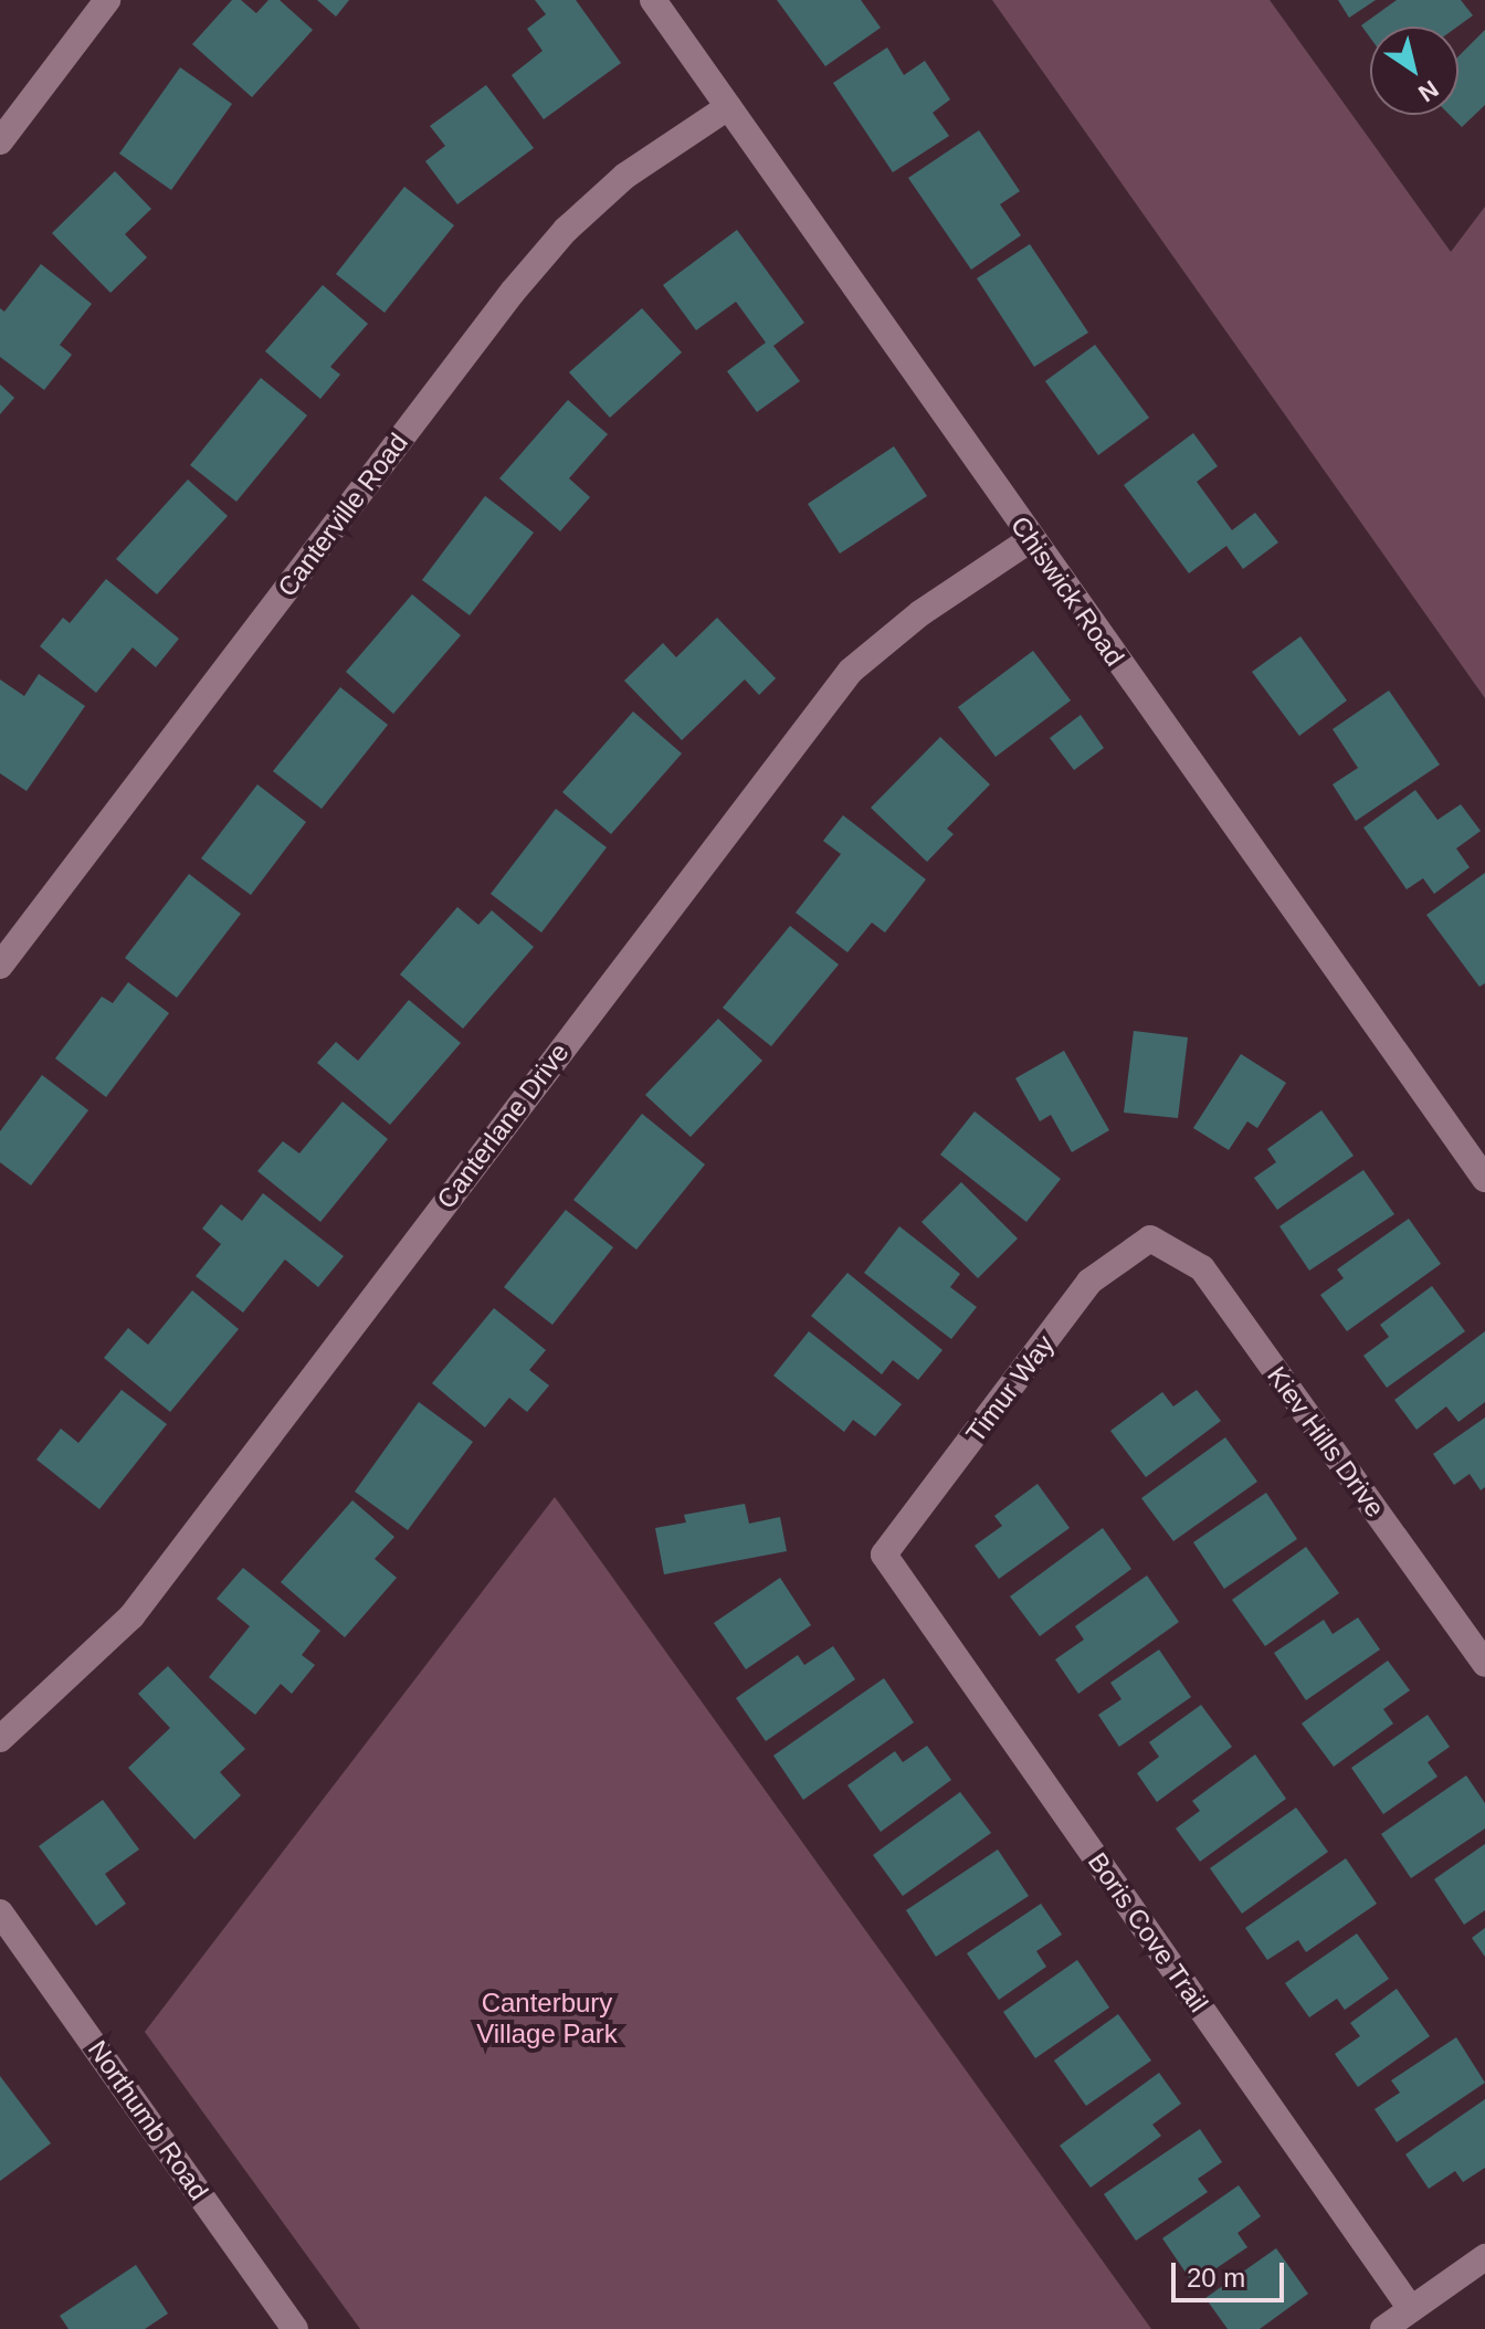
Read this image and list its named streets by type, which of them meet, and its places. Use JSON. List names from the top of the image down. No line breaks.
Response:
{"streets":{"street":["Canterville Road","Chiswick Road","Canterlane Drive","Timur Way","Kiev Hills Drive","Boris Cove Trail","Northumb Road"]},"crossings":[["Canterville Road","Chiswick Road"],["Chiswick Road","Canterlane Drive"],["Timur Way","Kiev Hills Drive"],["Timur Way","Boris Cove Trail"]],"parks":["Canterbury Village Park"],"scale_bar":"20 m","north":"bottom right"}
